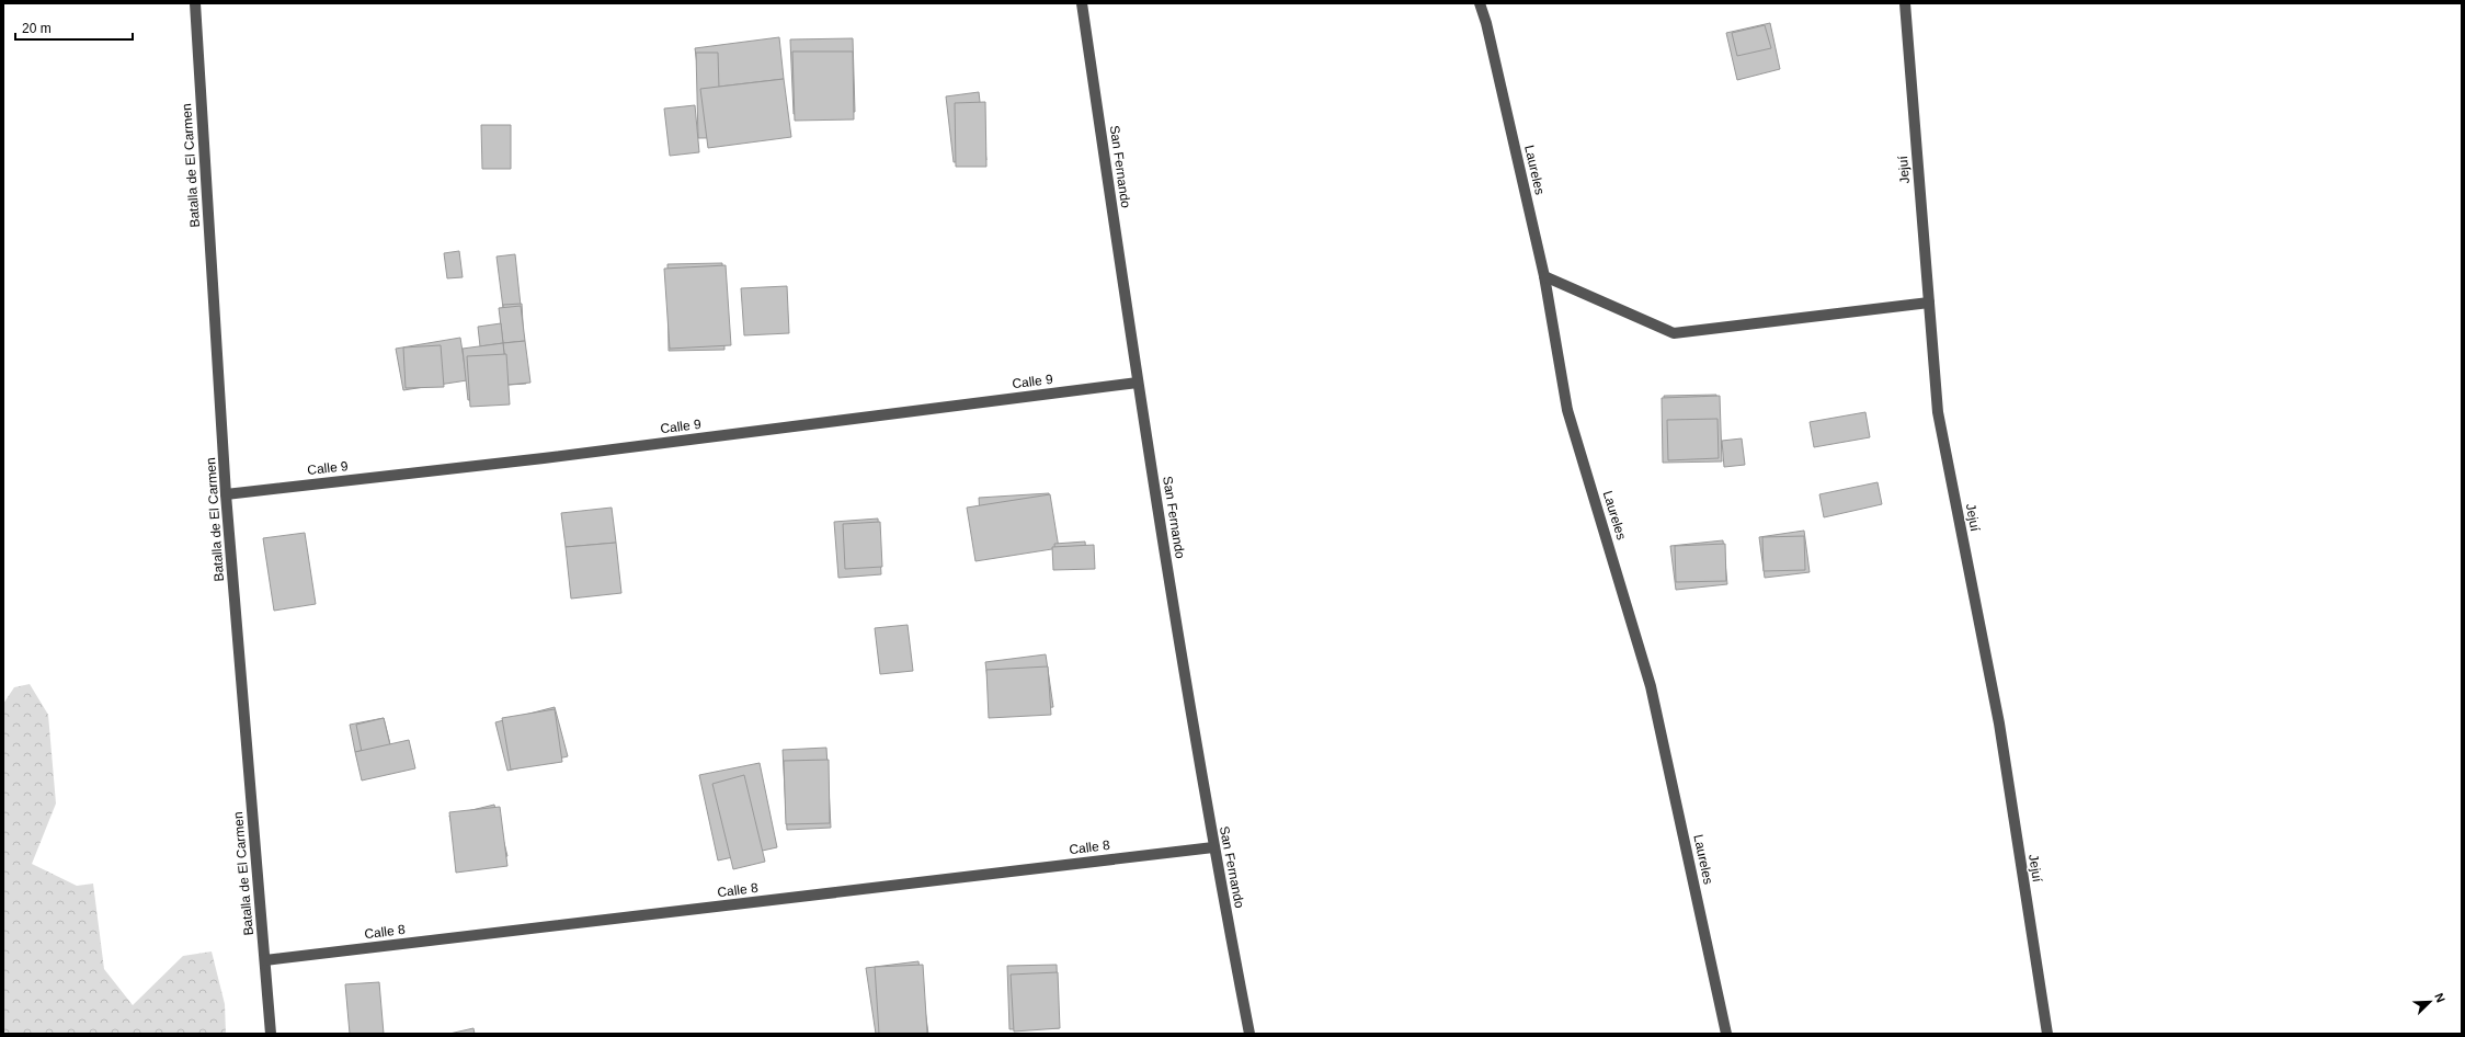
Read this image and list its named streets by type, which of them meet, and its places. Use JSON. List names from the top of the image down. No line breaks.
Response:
{"streets":{"street":["Batalla de El Carmen","San Fernando","Laureles","Jejuí","Calle 9","Calle 8"]},"crossings":[["Batalla de El Carmen","Calle 9"],["Batalla de El Carmen","Calle 8"],["San Fernando","Calle 9"],["San Fernando","Calle 8"]],"scale_bar":"20 m","north":"top right"}
